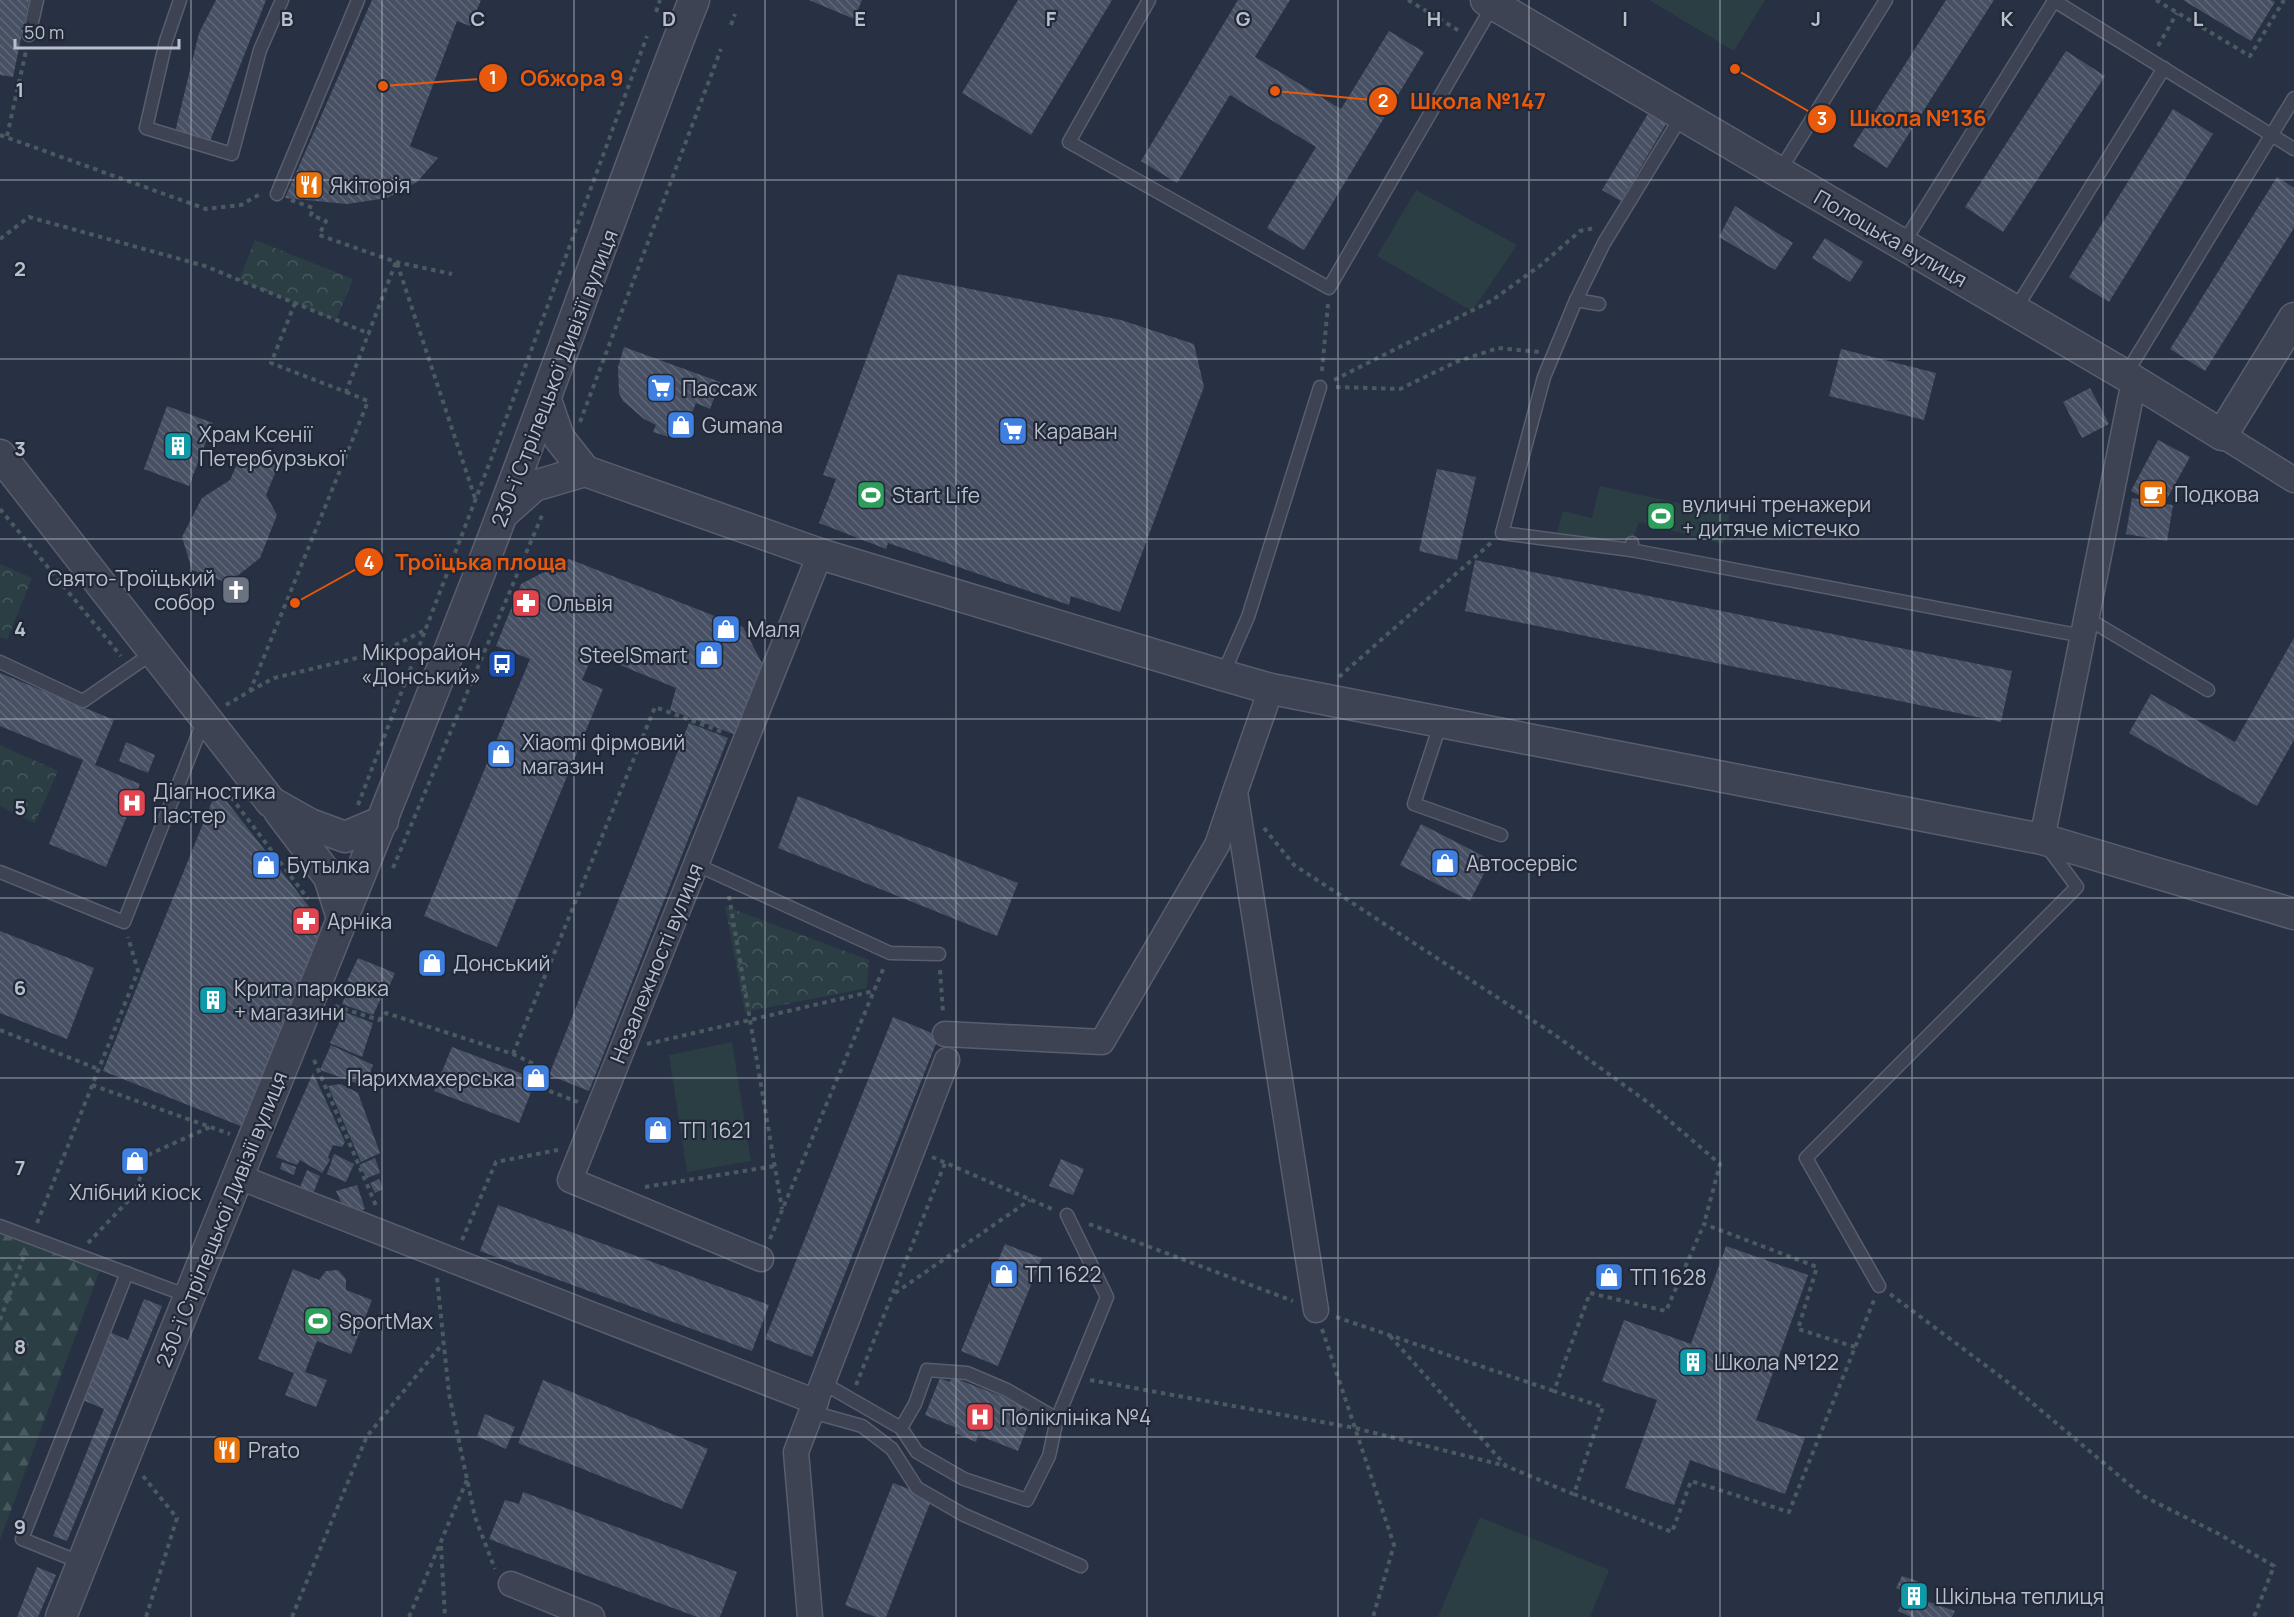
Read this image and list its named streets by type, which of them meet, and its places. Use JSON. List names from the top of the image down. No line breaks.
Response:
{"streets":{"street":["Полоцька вулиця","230-ї Стрілецької Дивізії вулиця","Незалежності вулиця"]},"places":{"other":["Школа №136","Обжора 9","Школа №147","Троїцька площа"],"restaurant":["Якіторія","Prato"],"supermarket":["Пассаж","Караван"],"shop":["Gumana","Маля","SteelSmart","Xiaomi фірмовий магазин","Автосервіс","Бутылка","Донський","Парихмахерська","ТП 1621","Хлібний кіоск","ТП 1622","ТП 1628"],"building":["Храм Ксенії Петербурзької","Крита парковка + магазини","Школа №122","Шкільна теплиця"],"cafe":["Подкова"],"sports":["Start Life","вуличні тренажери + дитяче містечко","SportMax"],"church":["Свято-Троїцький собор"],"pharmacy":["Ольвія","Арніка"],"bus stop":["Мікрорайон «Донський»"],"hospital":["Діагностика Пастер","Поліклініка №4"]},"scale_bar":"50 m","grid":{"columns":["B","C","D","E","F","G","H","I","J","K","L"],"rows":["1","2","3","4","5","6","7","8","9"]}}
